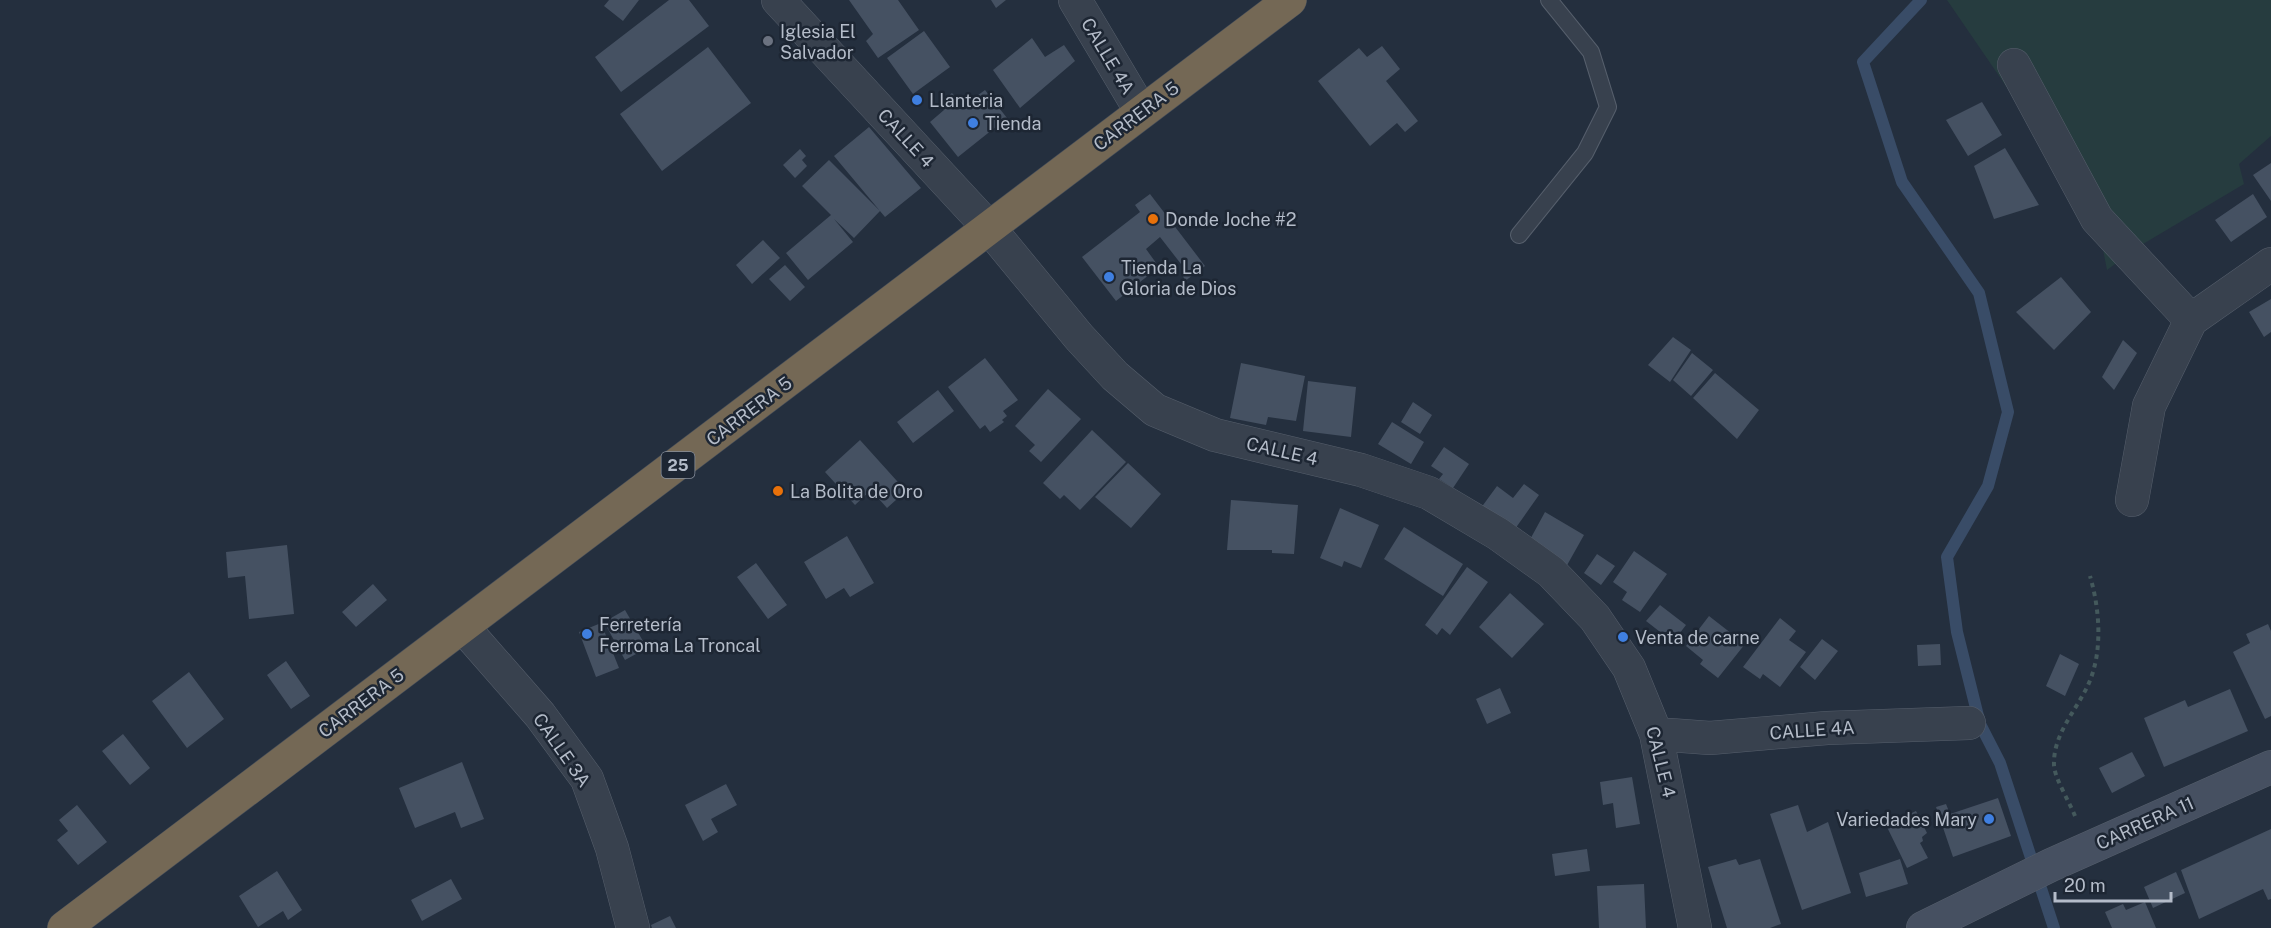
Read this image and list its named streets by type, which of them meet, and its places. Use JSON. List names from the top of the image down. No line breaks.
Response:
{"streets":{"highway":["CARRERA 5","25"],"street":["CALLE 4A","CALLE 4","CALLE 3A","CARRERA 11"]},"crossings":[["CALLE 4A","CARRERA 5"],["CALLE 4A","CALLE 4"],["CARRERA 5","CALLE 4"],["CARRERA 5","CALLE 3A"]],"places":["Iglesia El Salvador","Llanteria","Tienda","Donde Joche #2","Tienda La Gloria de Dios","La Bolita de Oro","Ferretería Ferroma La Troncal","Venta de carne","Variedades Mary"],"scale_bar":"20 m"}
